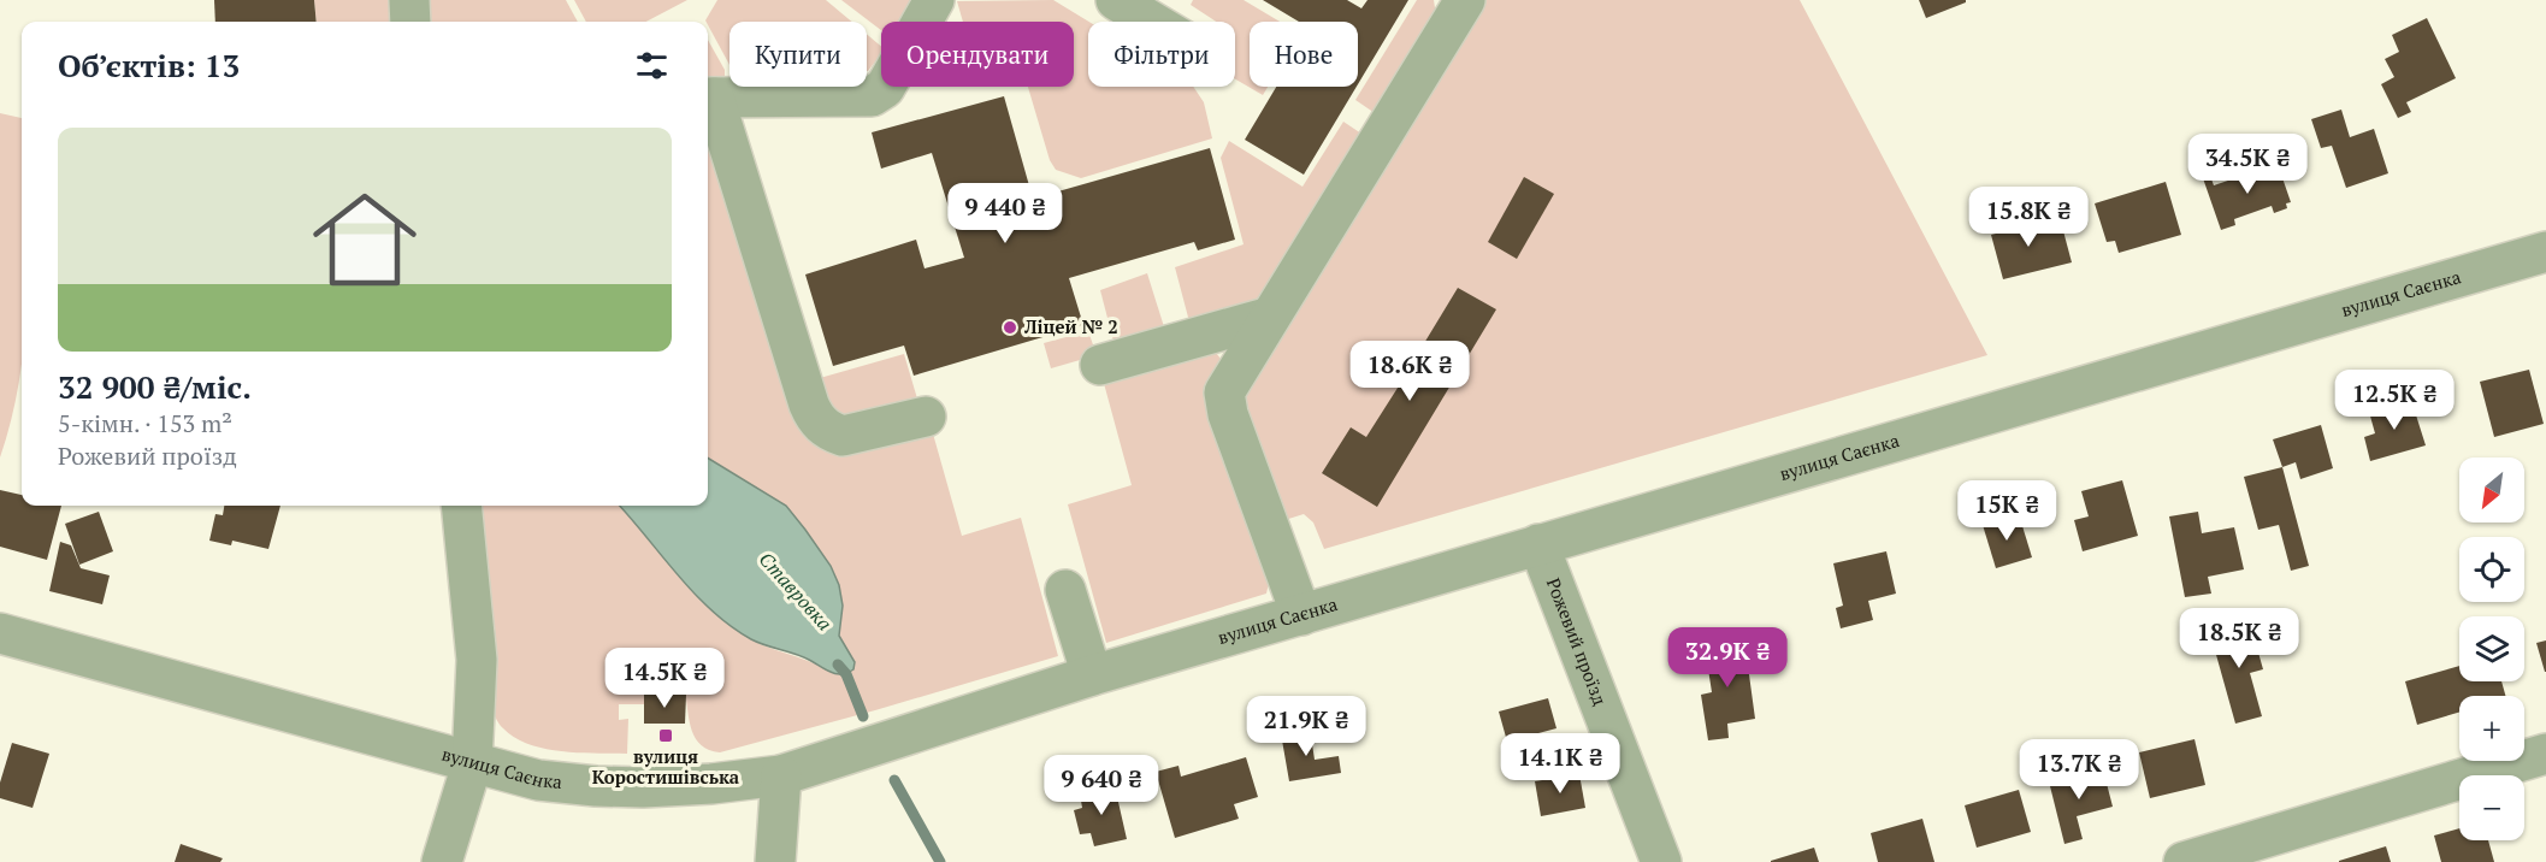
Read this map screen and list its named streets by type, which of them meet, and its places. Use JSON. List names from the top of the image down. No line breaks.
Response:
{"streets":{"street":["вулиця Саєнка","Рожевий проїзд"]},"crossings":[["вулиця Саєнка","Рожевий проїзд"]],"water":["Ставровка"],"places":{"other":["Ліцей № 2"],"transit":["вулиця Коростишівська"]},"north":"bottom left","page":{"chip":["Купити","Орендувати","Фільтри","Нове"],"heading":"Об’єктів: 13","list":[{"name":"32 900 ₴/міс.","note":"5-кімн. · 153 m² · Рожевий проїзд"}],"price":["34.5K ₴","9 440 ₴","15.8K ₴","18.6K ₴","12.5K ₴","15K ₴","18.5K ₴","32.9K ₴","14.5K ₴","21.9K ₴","14.1K ₴","13.7K ₴","9 640 ₴"],"map_buttons":["+","−"]}}
